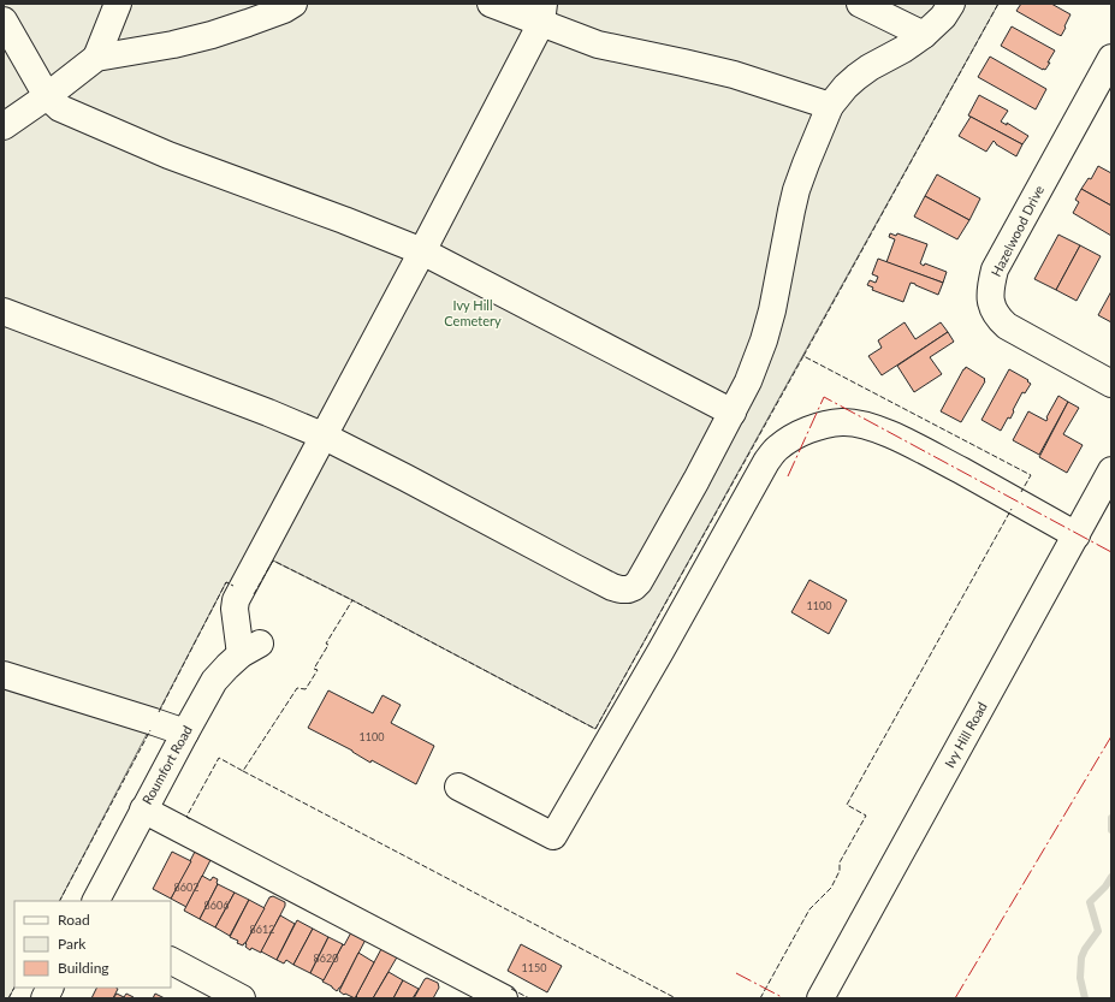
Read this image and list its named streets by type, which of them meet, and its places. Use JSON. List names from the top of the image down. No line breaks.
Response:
{"streets":{"street":["Hazelwood Drive","Ivy Hill Road","Roumfort Road"]},"parks":["Ivy Hill Cemetery"],"house_numbers":["1100","1100","8602","8606","8612","8620","1150"],"legend":["Road","Park","Building"]}
